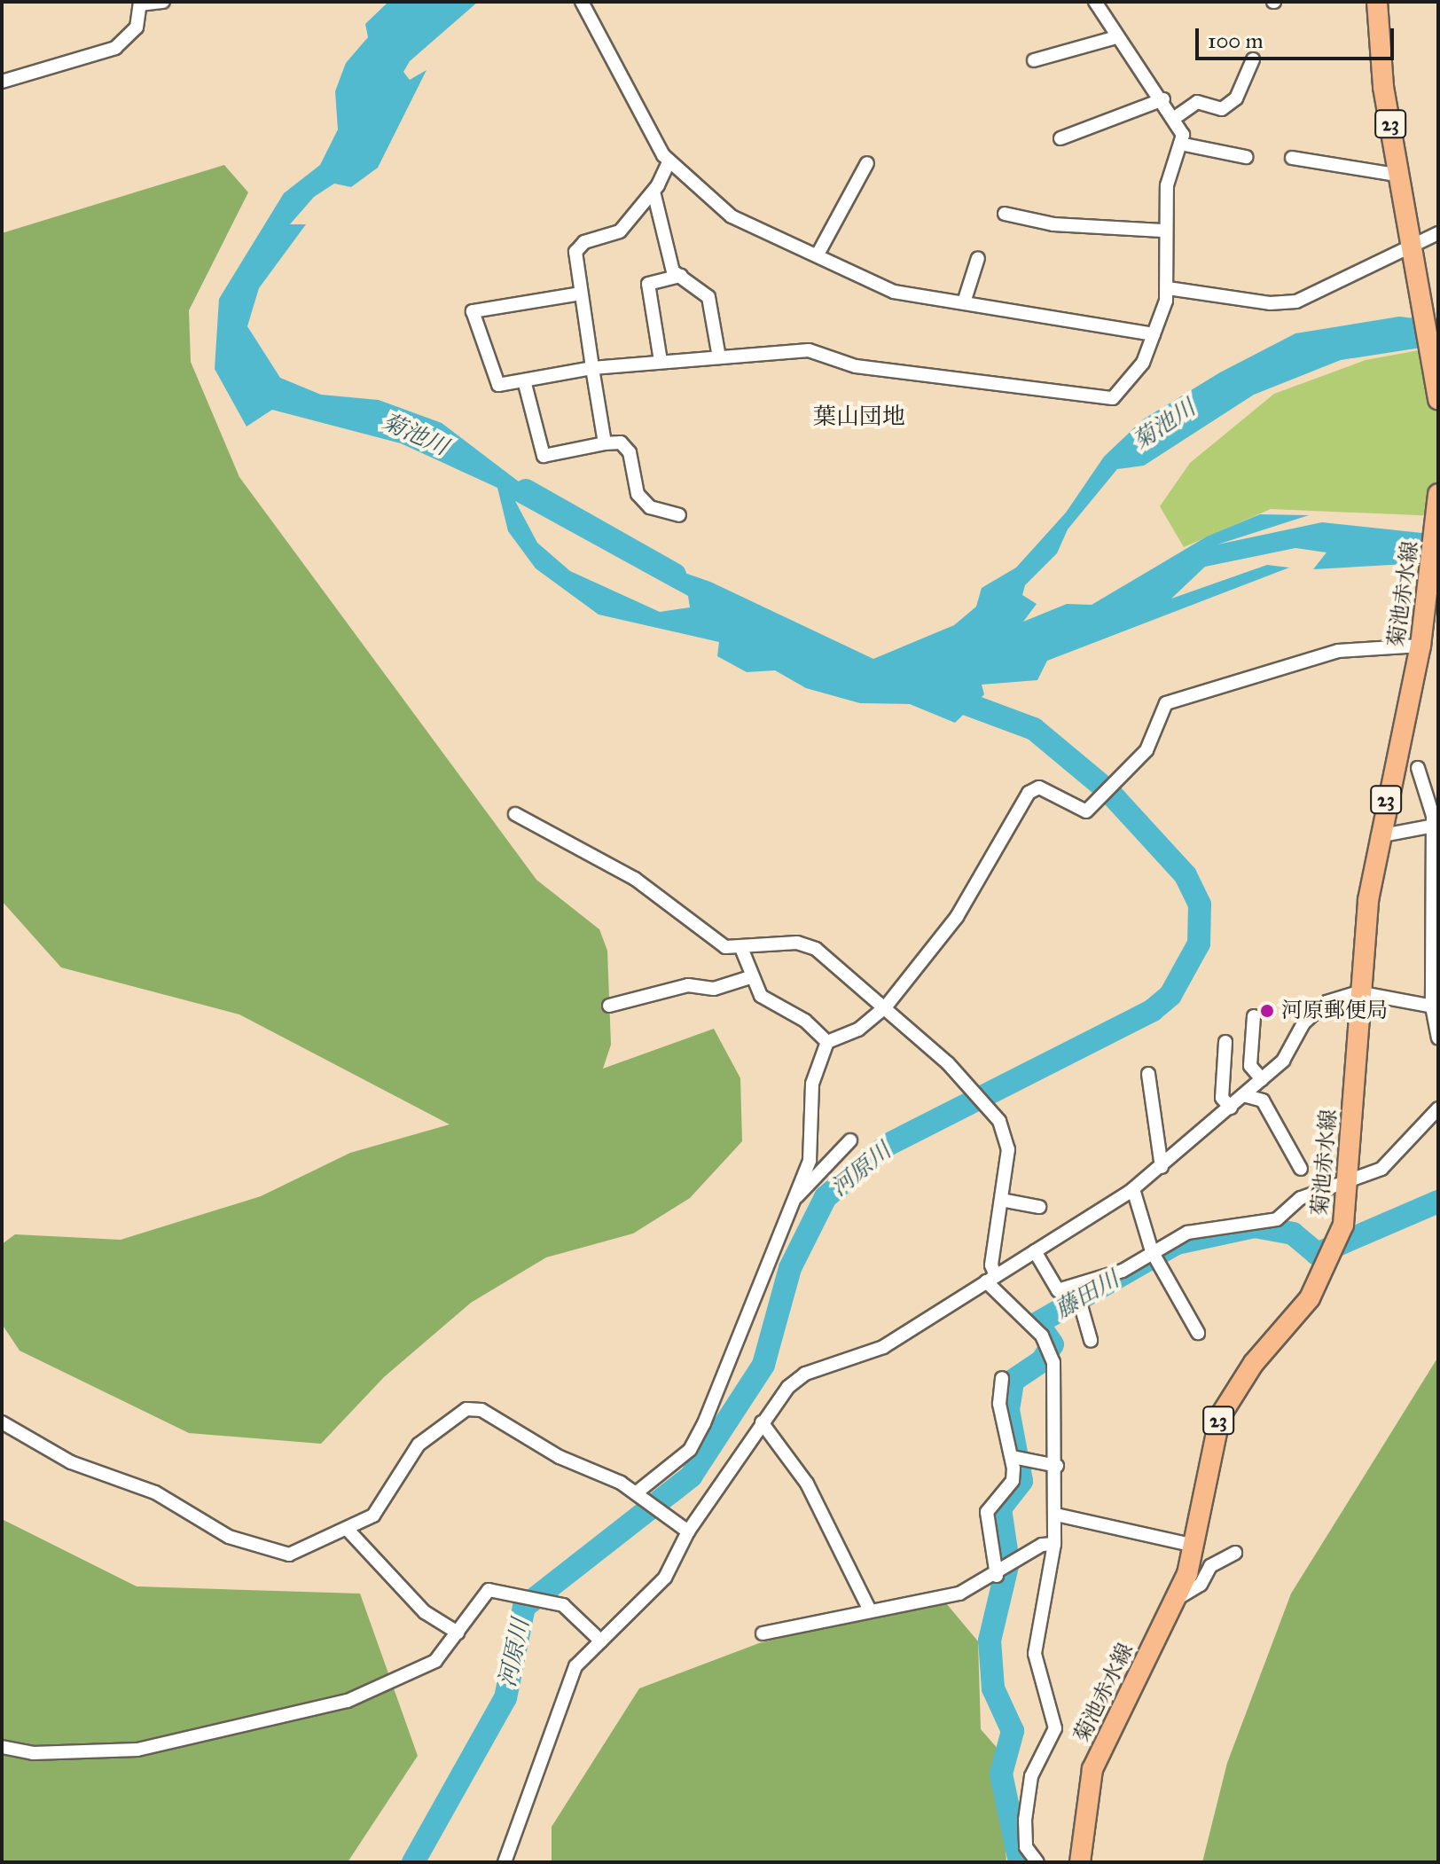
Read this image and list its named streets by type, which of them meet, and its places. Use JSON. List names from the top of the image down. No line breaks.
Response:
{"streets":{"main road":["23","菊池赤水線"]},"districts":["葉山団地"],"water":["菊池川","河原川","藤田川"],"places":["河原郵便局"],"scale_bar":"100 m"}
